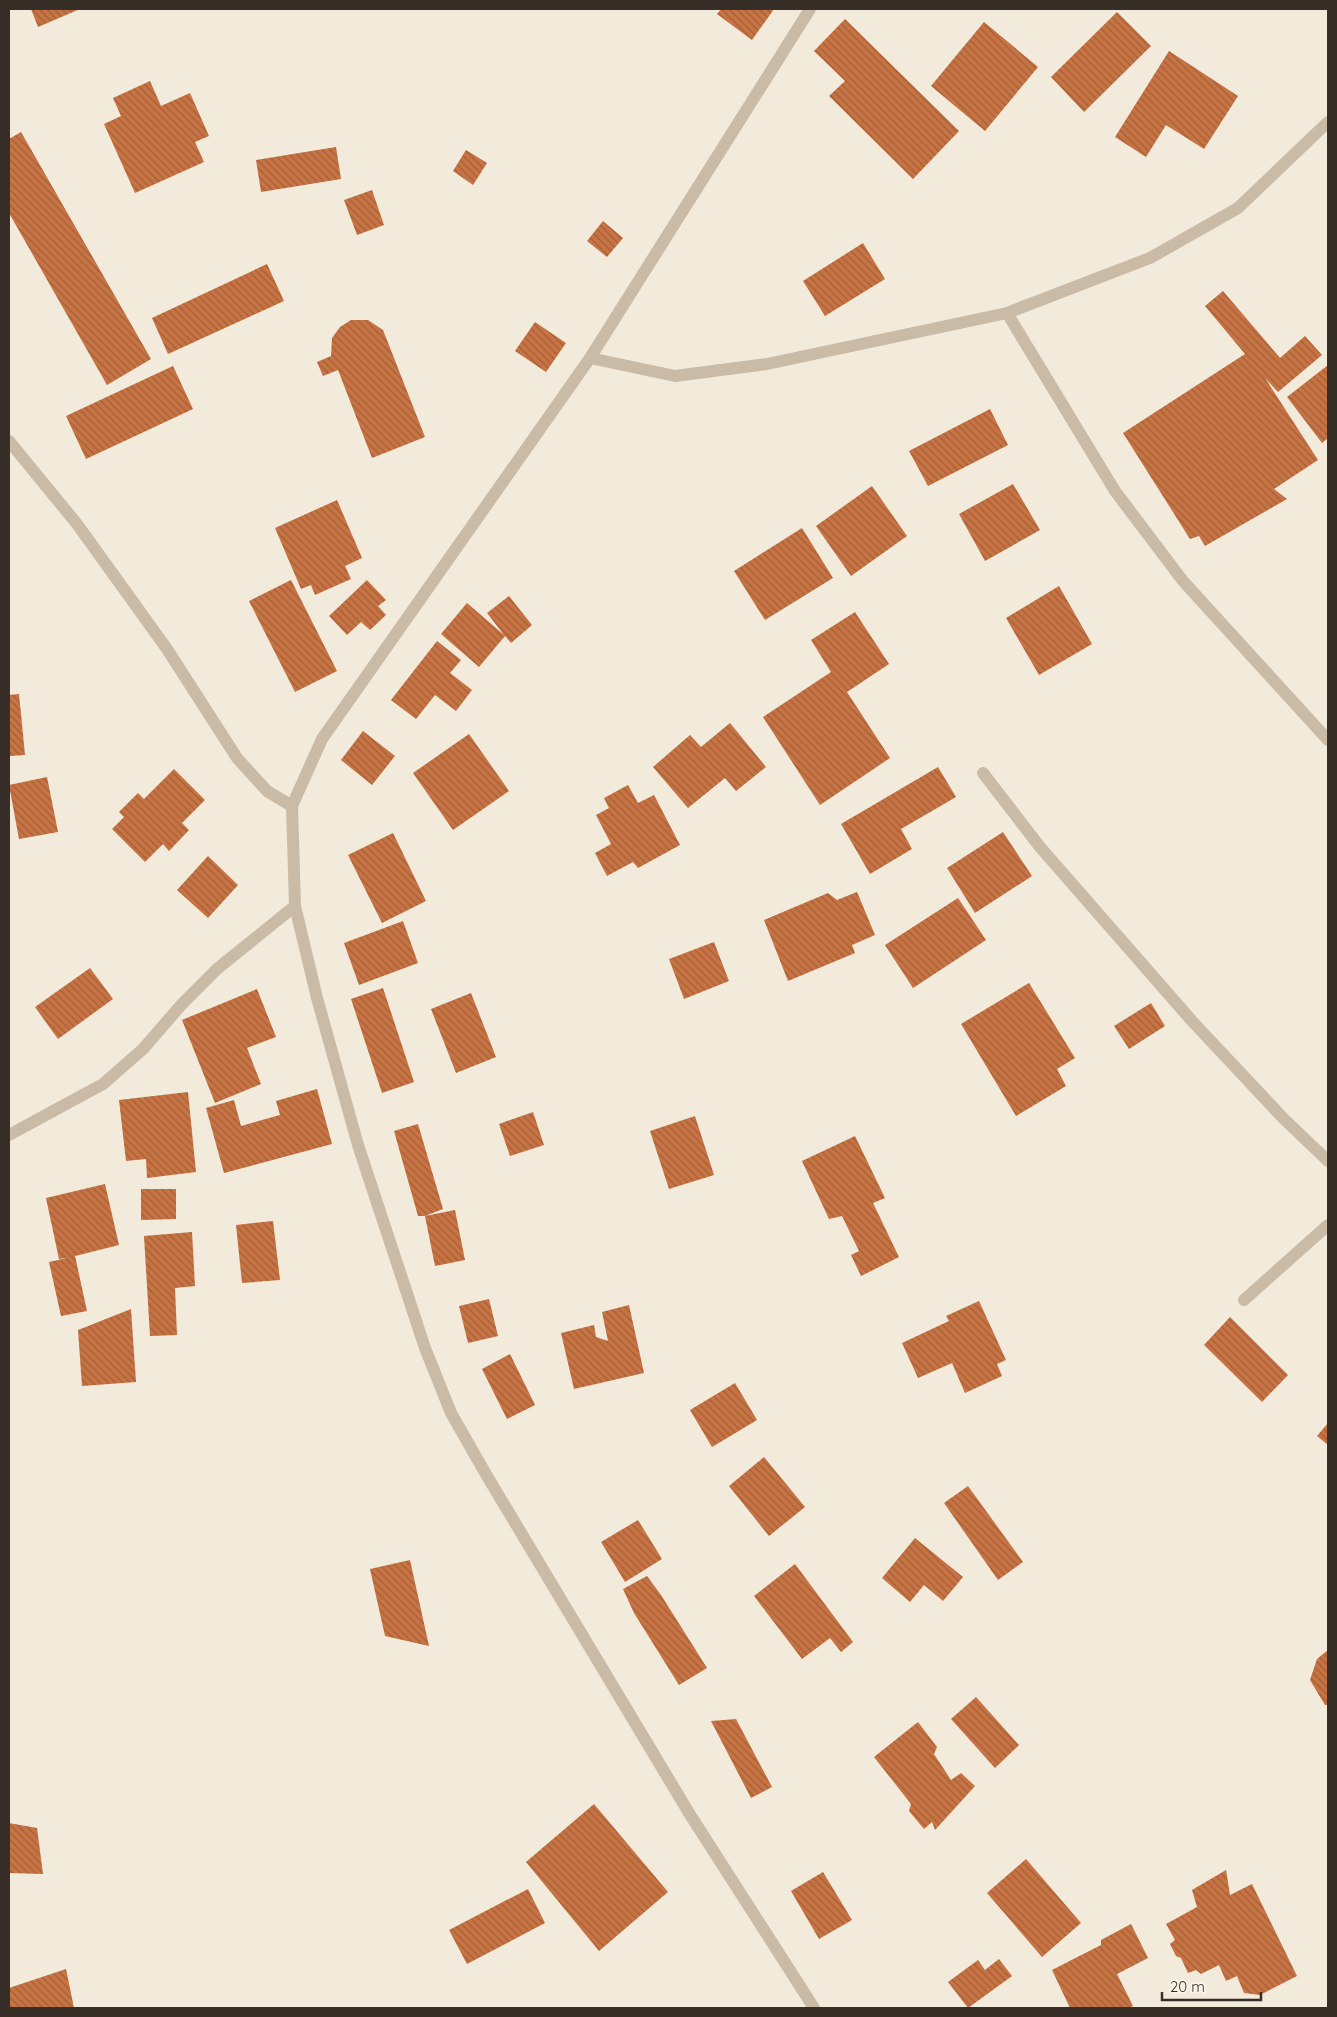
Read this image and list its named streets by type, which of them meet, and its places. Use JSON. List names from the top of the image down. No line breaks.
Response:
{"scale_bar":"20 m"}
